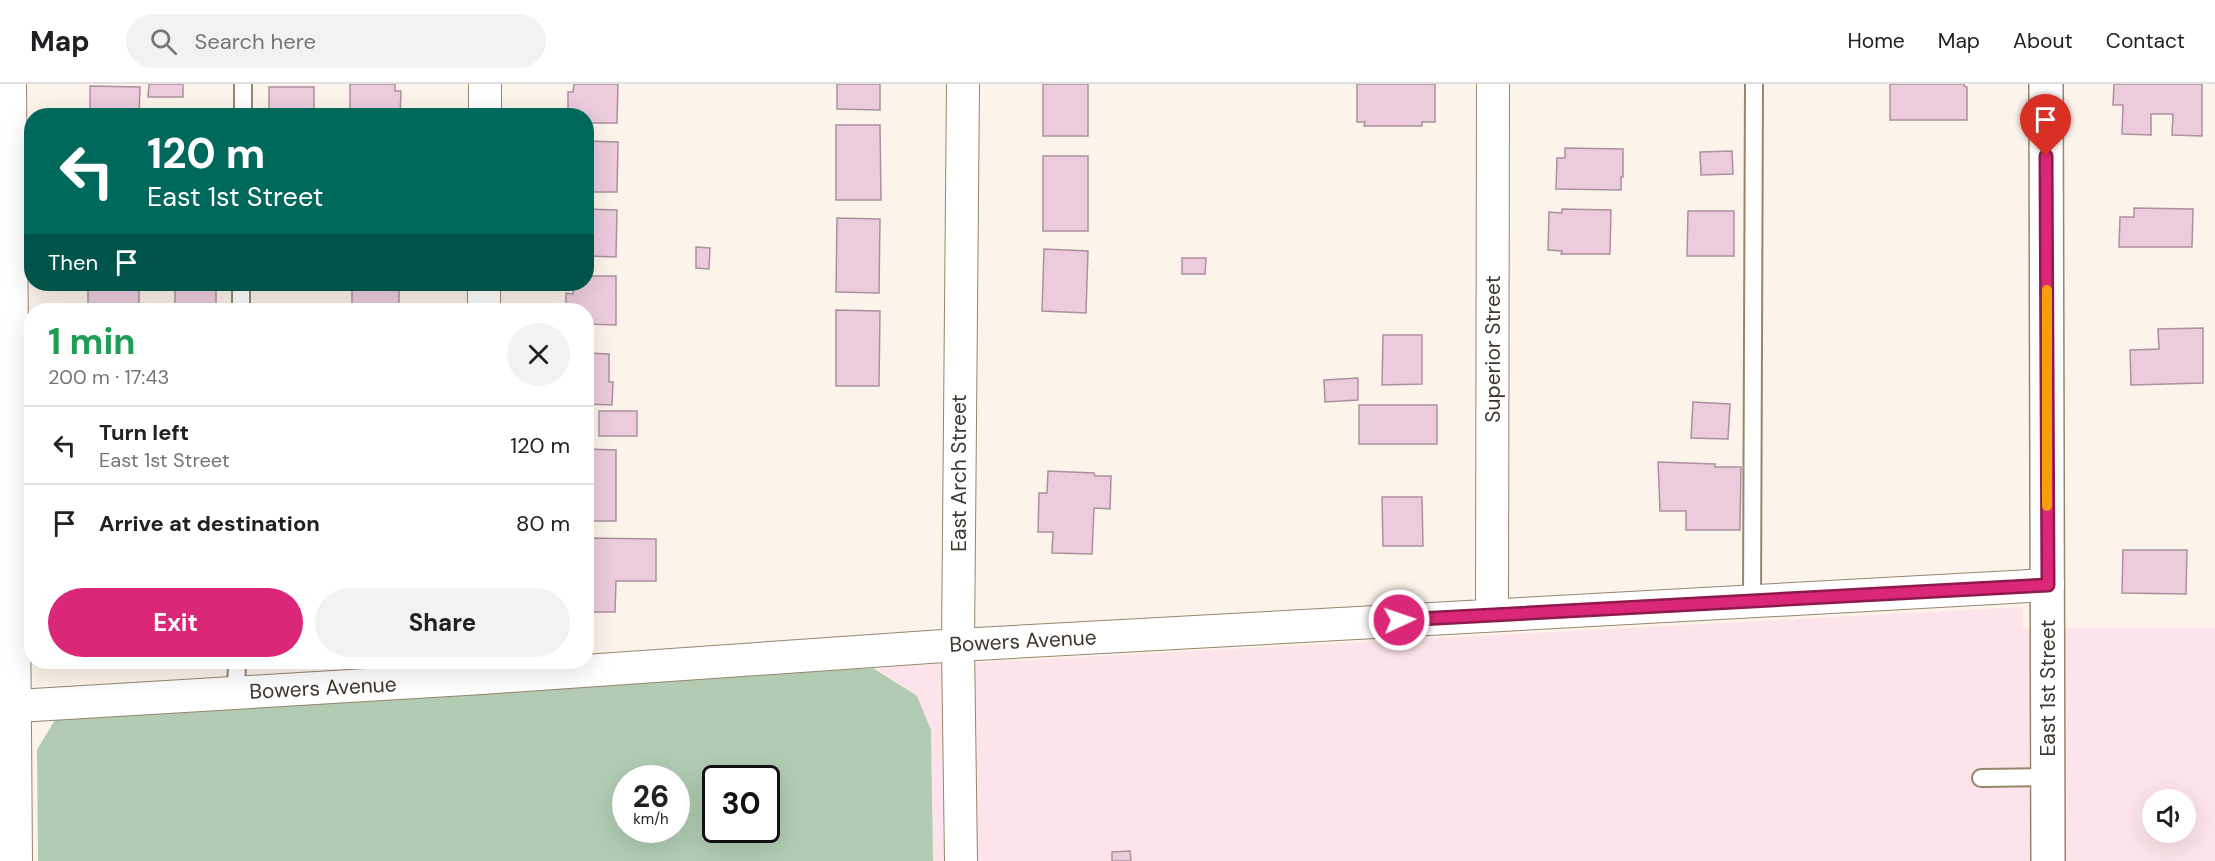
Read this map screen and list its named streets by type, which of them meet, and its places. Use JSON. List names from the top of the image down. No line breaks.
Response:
{"streets":{"street":["Superior Street","East Arch Street","Bowers Avenue","East 1st Street"]},"crossings":[["Superior Street","Bowers Avenue"],["East Arch Street","Bowers Avenue"],["Bowers Avenue","East 1st Street"]],"page":{"header":"Map","search":"Search here","nav":["Home","Map","About","Contact"],"turn":["120 m","East 1st Street"],"then":"Then","heading":["1 min","200 m · 17:43"],"list":[{"name":"Turn left","note":"East 1st Street","value":"120 m"},{"name":"Arrive at destination","value":"80 m"}],"buttons":["Exit","Share"],"speed":"26 km/h","limit":"30"}}
